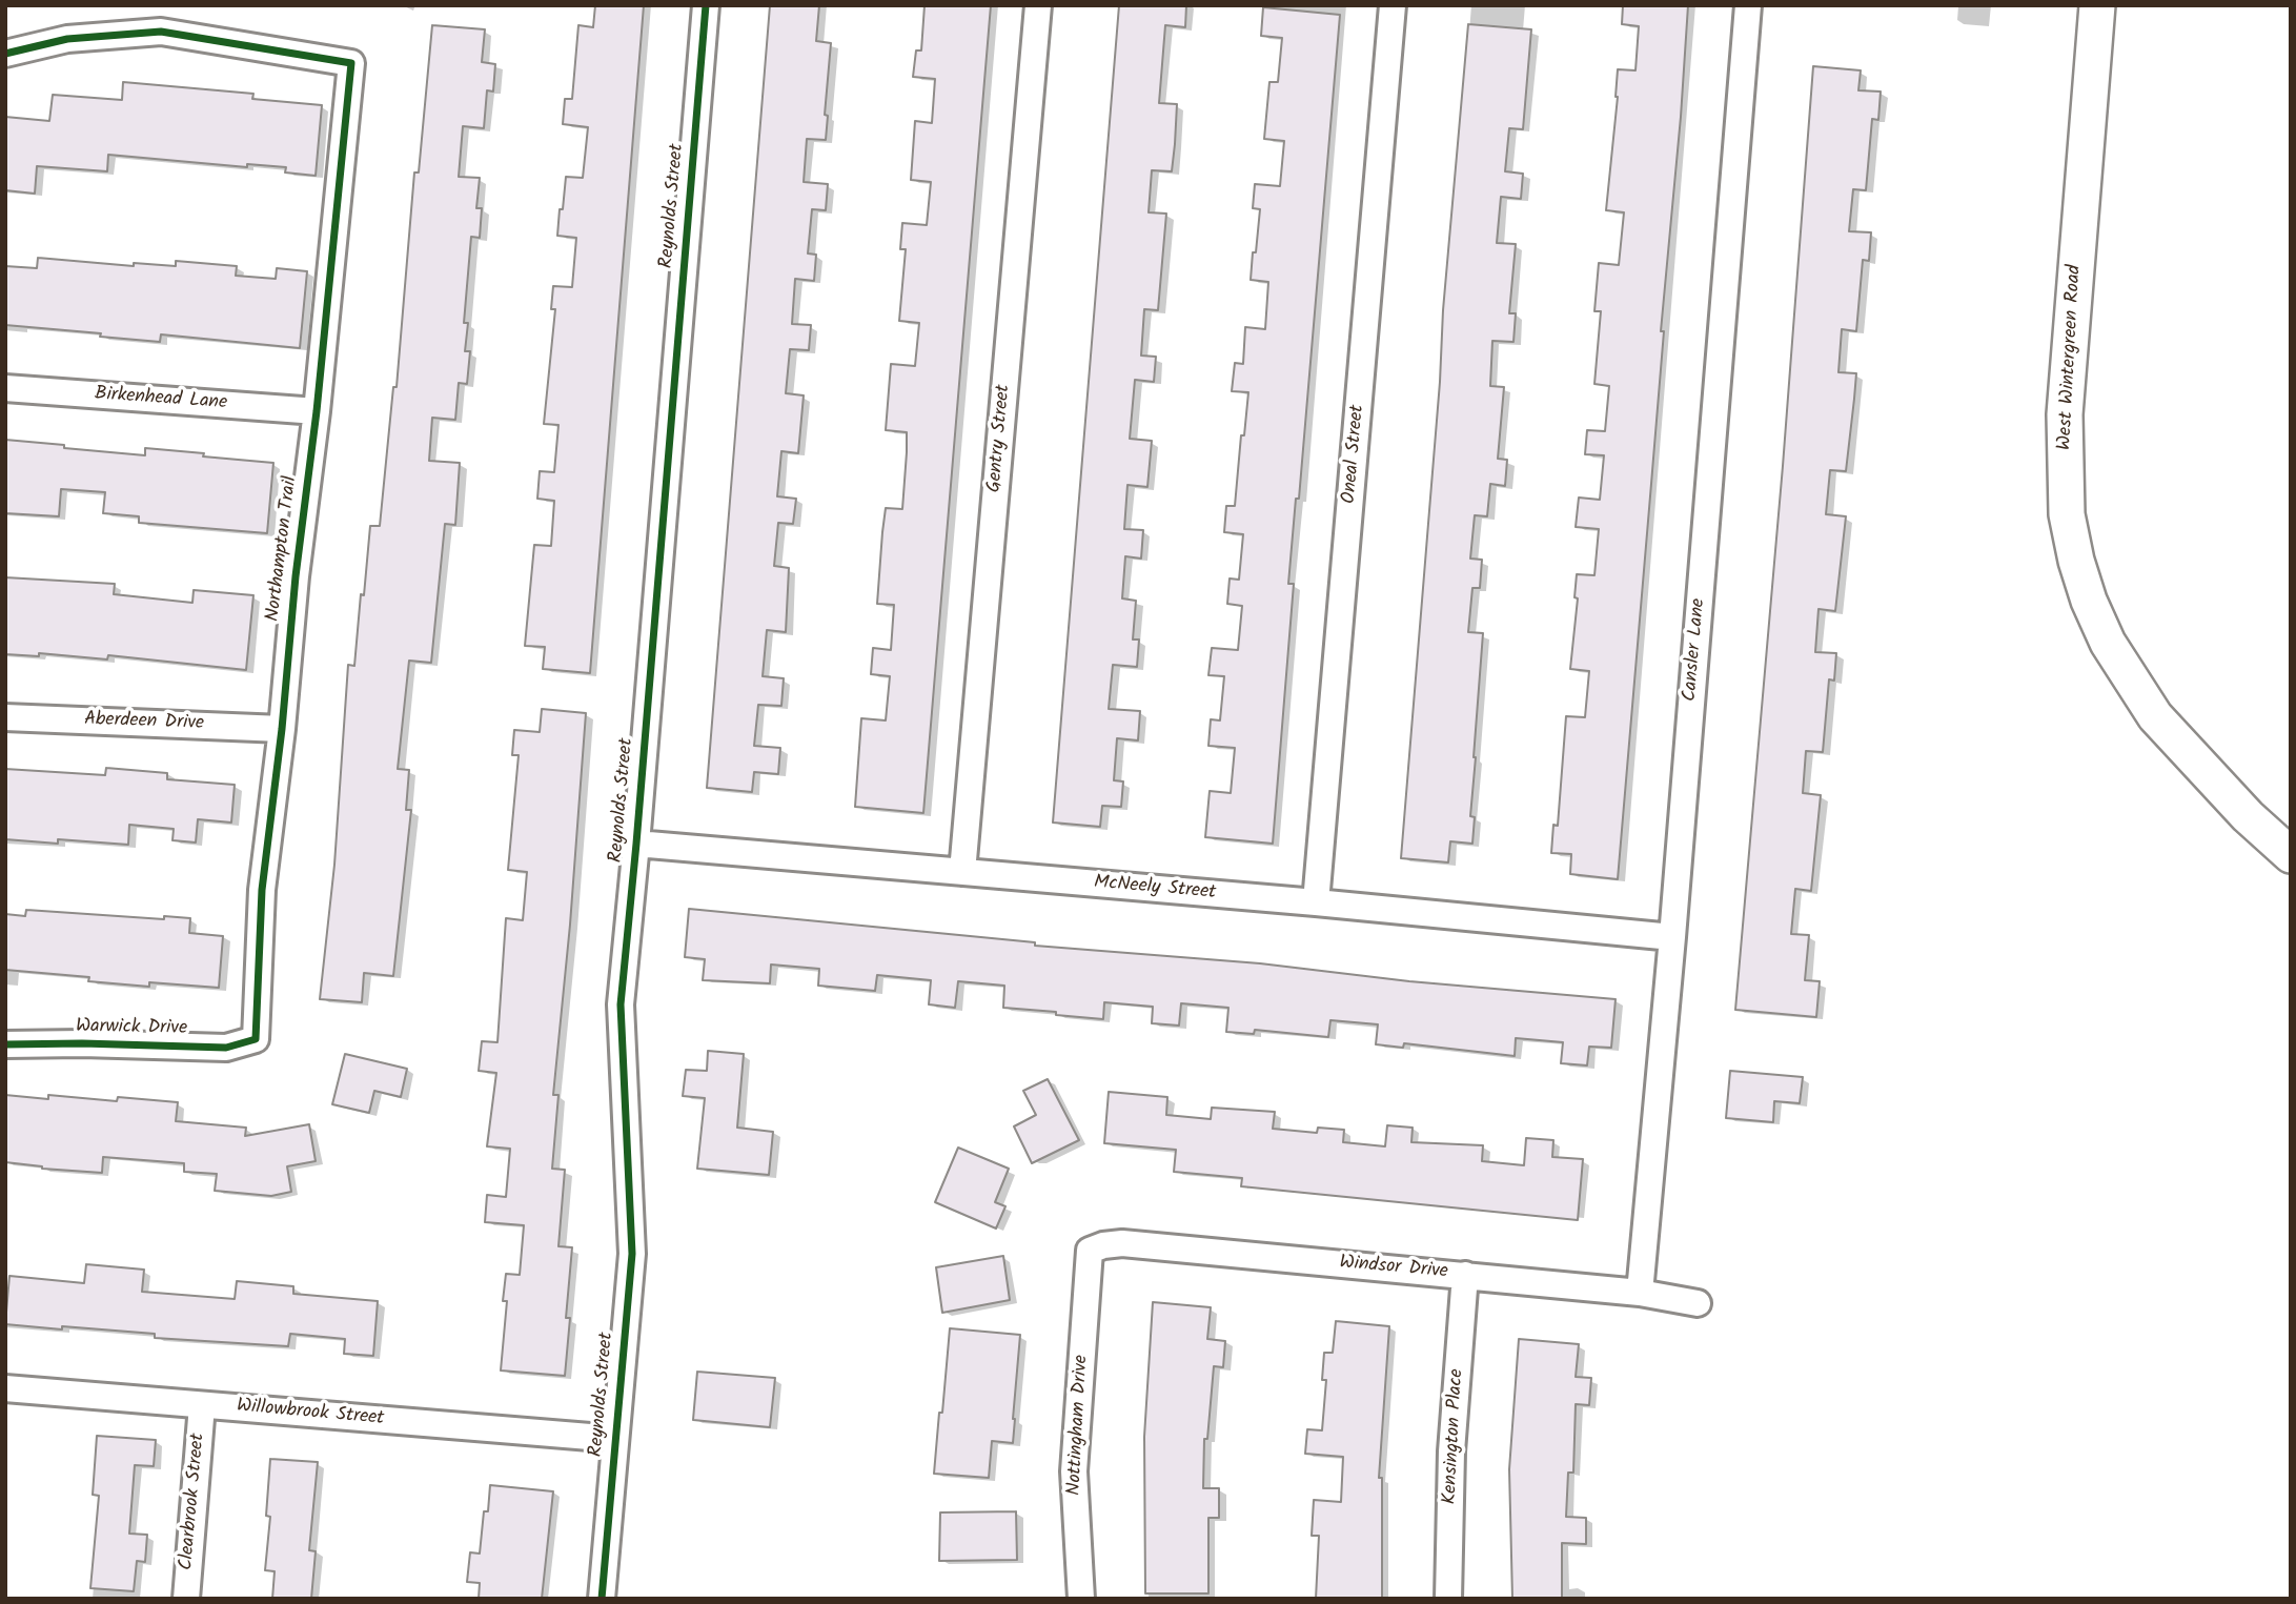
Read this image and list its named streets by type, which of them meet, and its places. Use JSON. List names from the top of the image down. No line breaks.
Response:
{"streets":{"main road":["West Wintergreen Road"],"street":["Reynolds Street","Birkenhead Lane","Gentry Street","Oneal Street","Northampton Trail","Cansler Lane","Aberdeen Drive","McNeely Street","Warwick Drive","Windsor Drive","Willowbrook Street","Nottingham Drive","Kensington Place","Clearbrook Street"]},"crossings":[["Reynolds Street","McNeely Street"],["Reynolds Street","Willowbrook Street"],["Birkenhead Lane","Northampton Trail"],["Gentry Street","McNeely Street"],["Oneal Street","McNeely Street"],["Northampton Trail","Aberdeen Drive"],["Northampton Trail","Warwick Drive"],["Cansler Lane","McNeely Street"],["Cansler Lane","Windsor Drive"],["Windsor Drive","Nottingham Drive"],["Windsor Drive","Kensington Place"],["Willowbrook Street","Clearbrook Street"]]}
